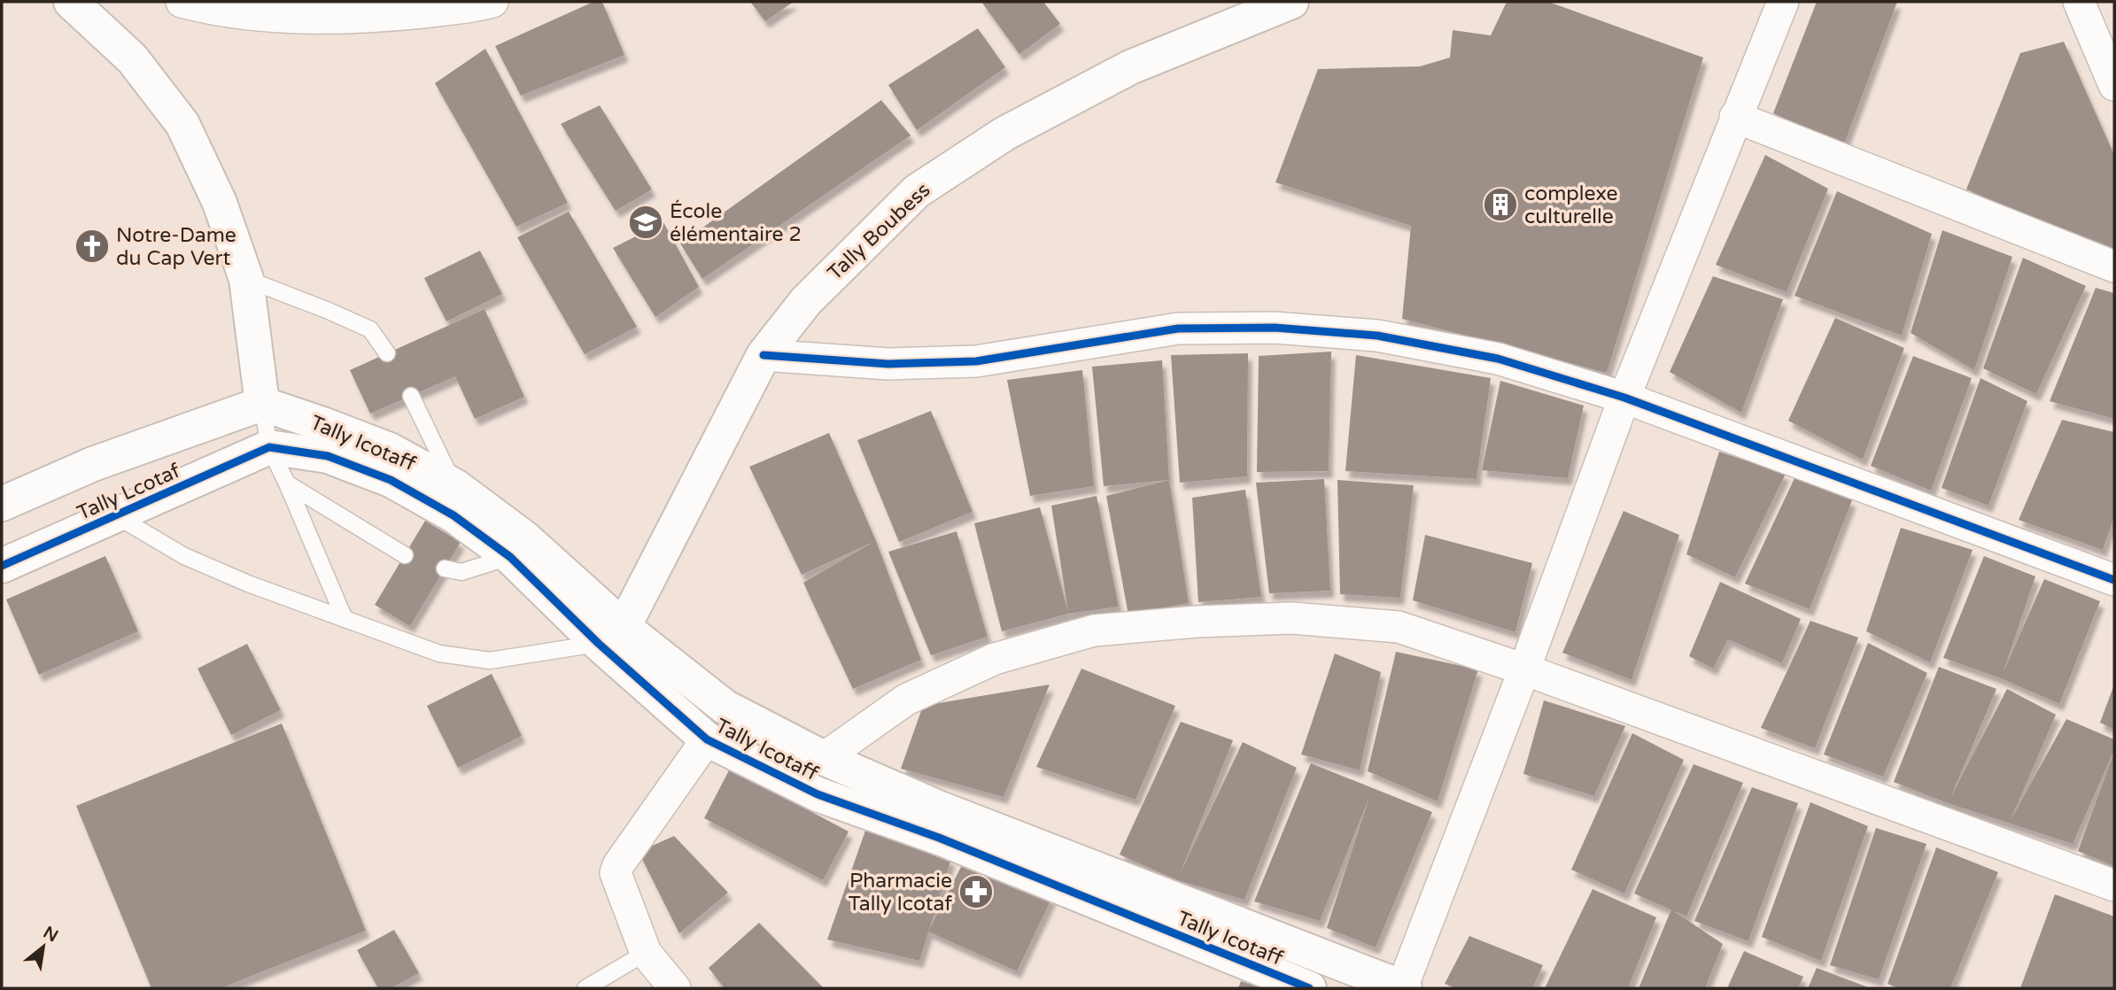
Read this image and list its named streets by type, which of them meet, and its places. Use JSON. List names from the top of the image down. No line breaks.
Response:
{"streets":{"street":["Tally Boubess","Tally Icotaff","Tally Lcotaf"]},"crossings":[["Tally Boubess","Tally Icotaff"],["Tally Icotaff","Tally Lcotaf"]],"places":{"building":["complexe culturelle"],"school or university":["École élémentaire 2"],"church":["Notre-Dame du Cap Vert"],"pharmacy":["Pharmacie Tally Icotaf"]},"north":"top right"}
